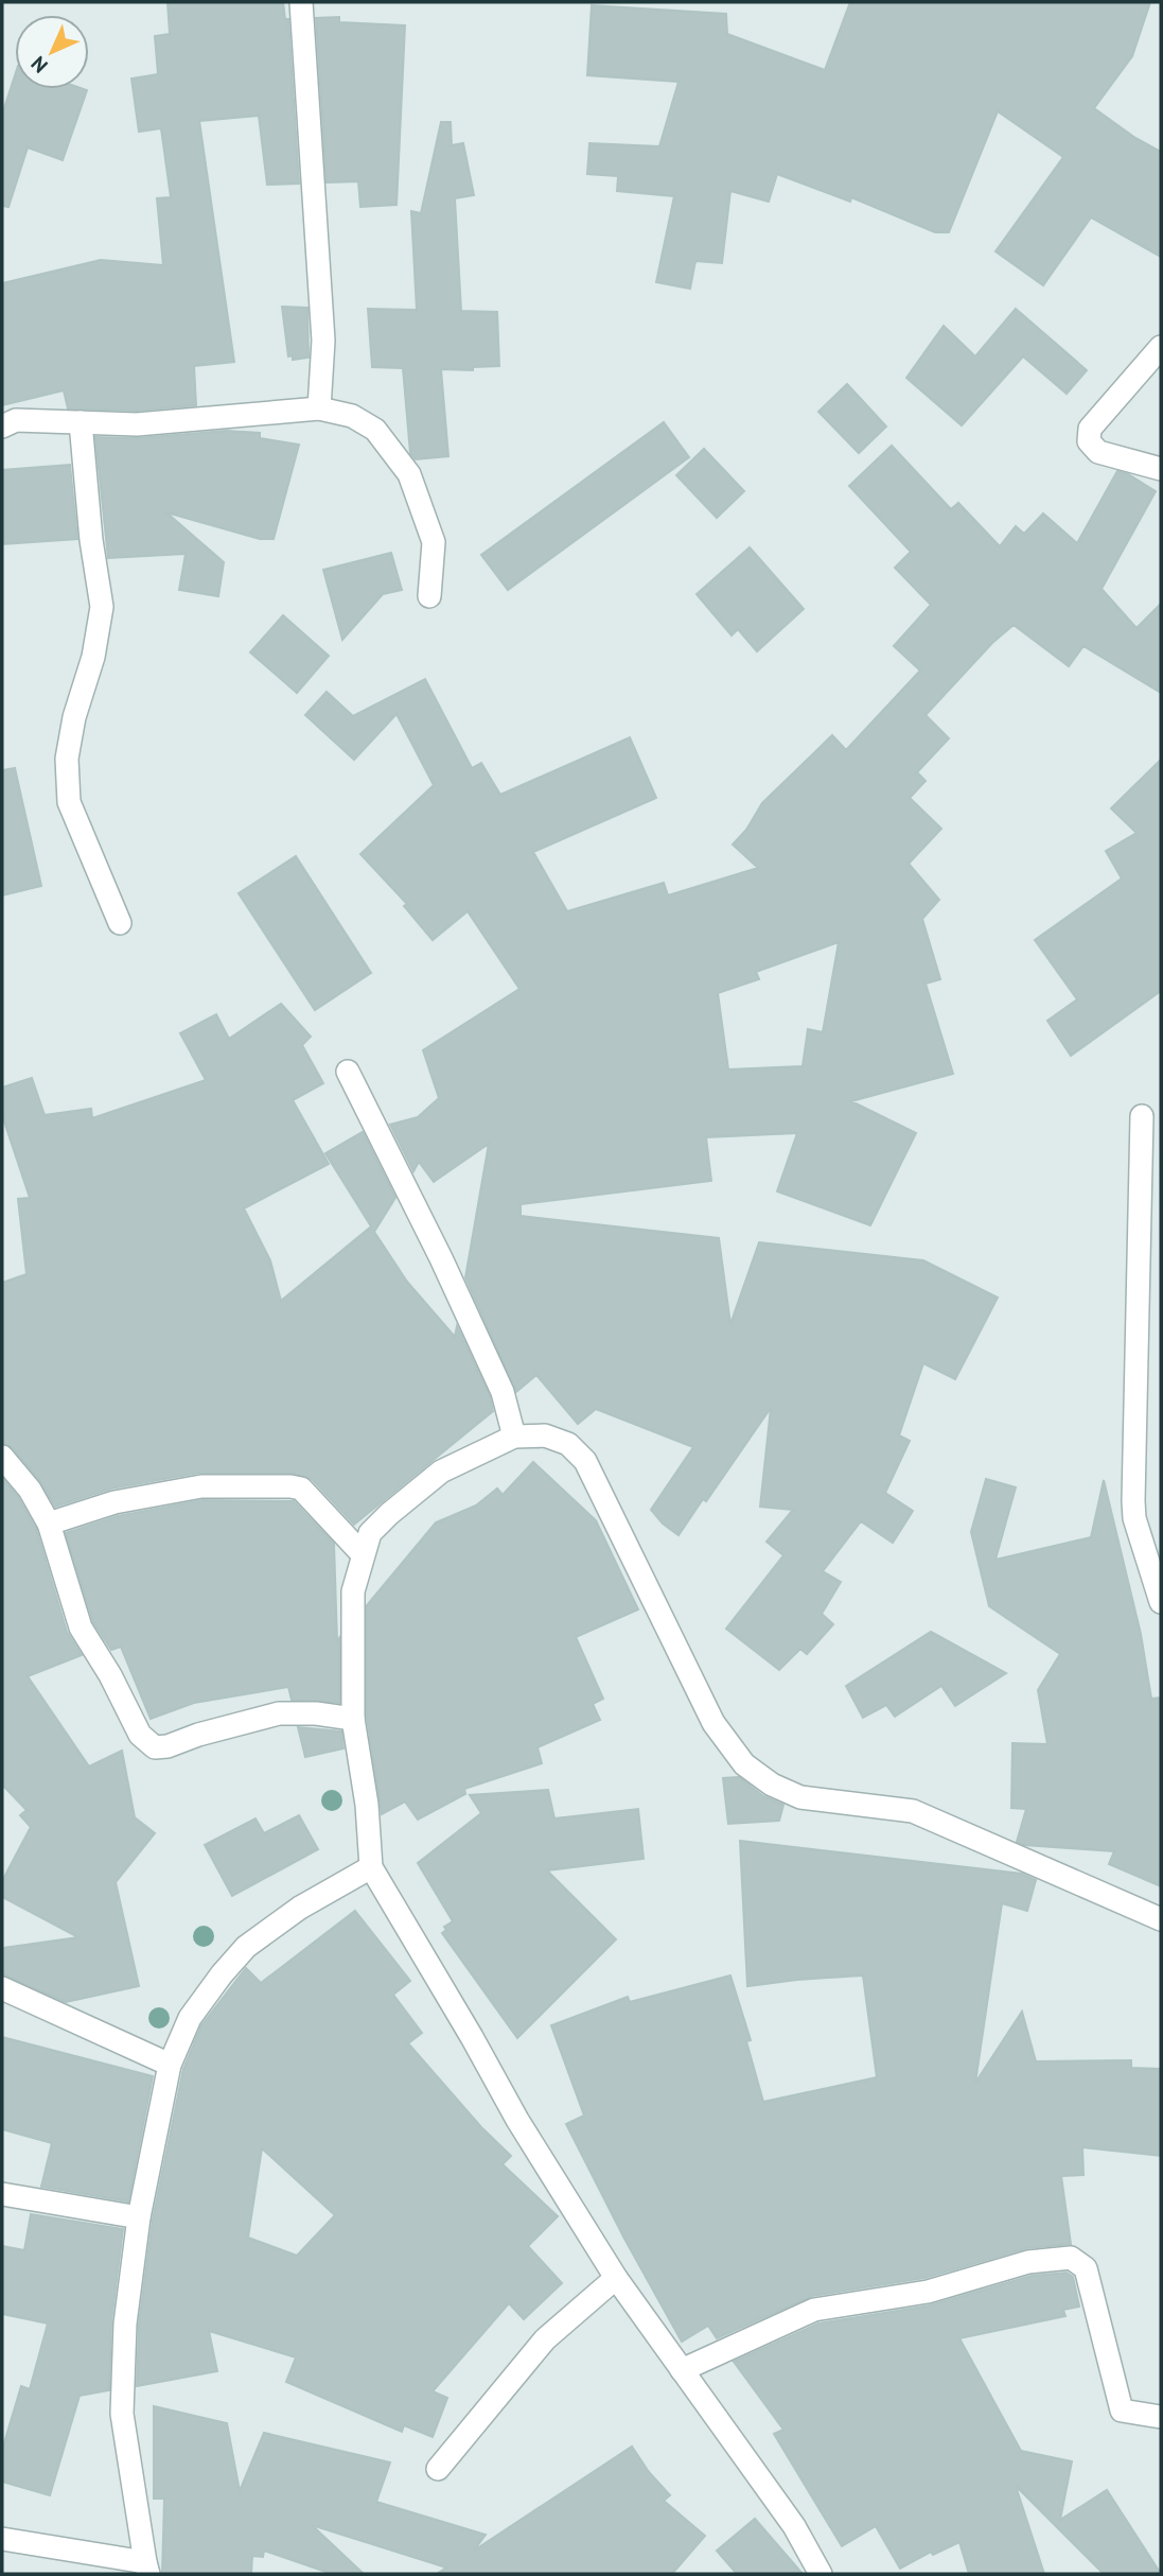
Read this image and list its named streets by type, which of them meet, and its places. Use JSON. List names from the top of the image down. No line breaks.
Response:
{"north":"bottom left"}
